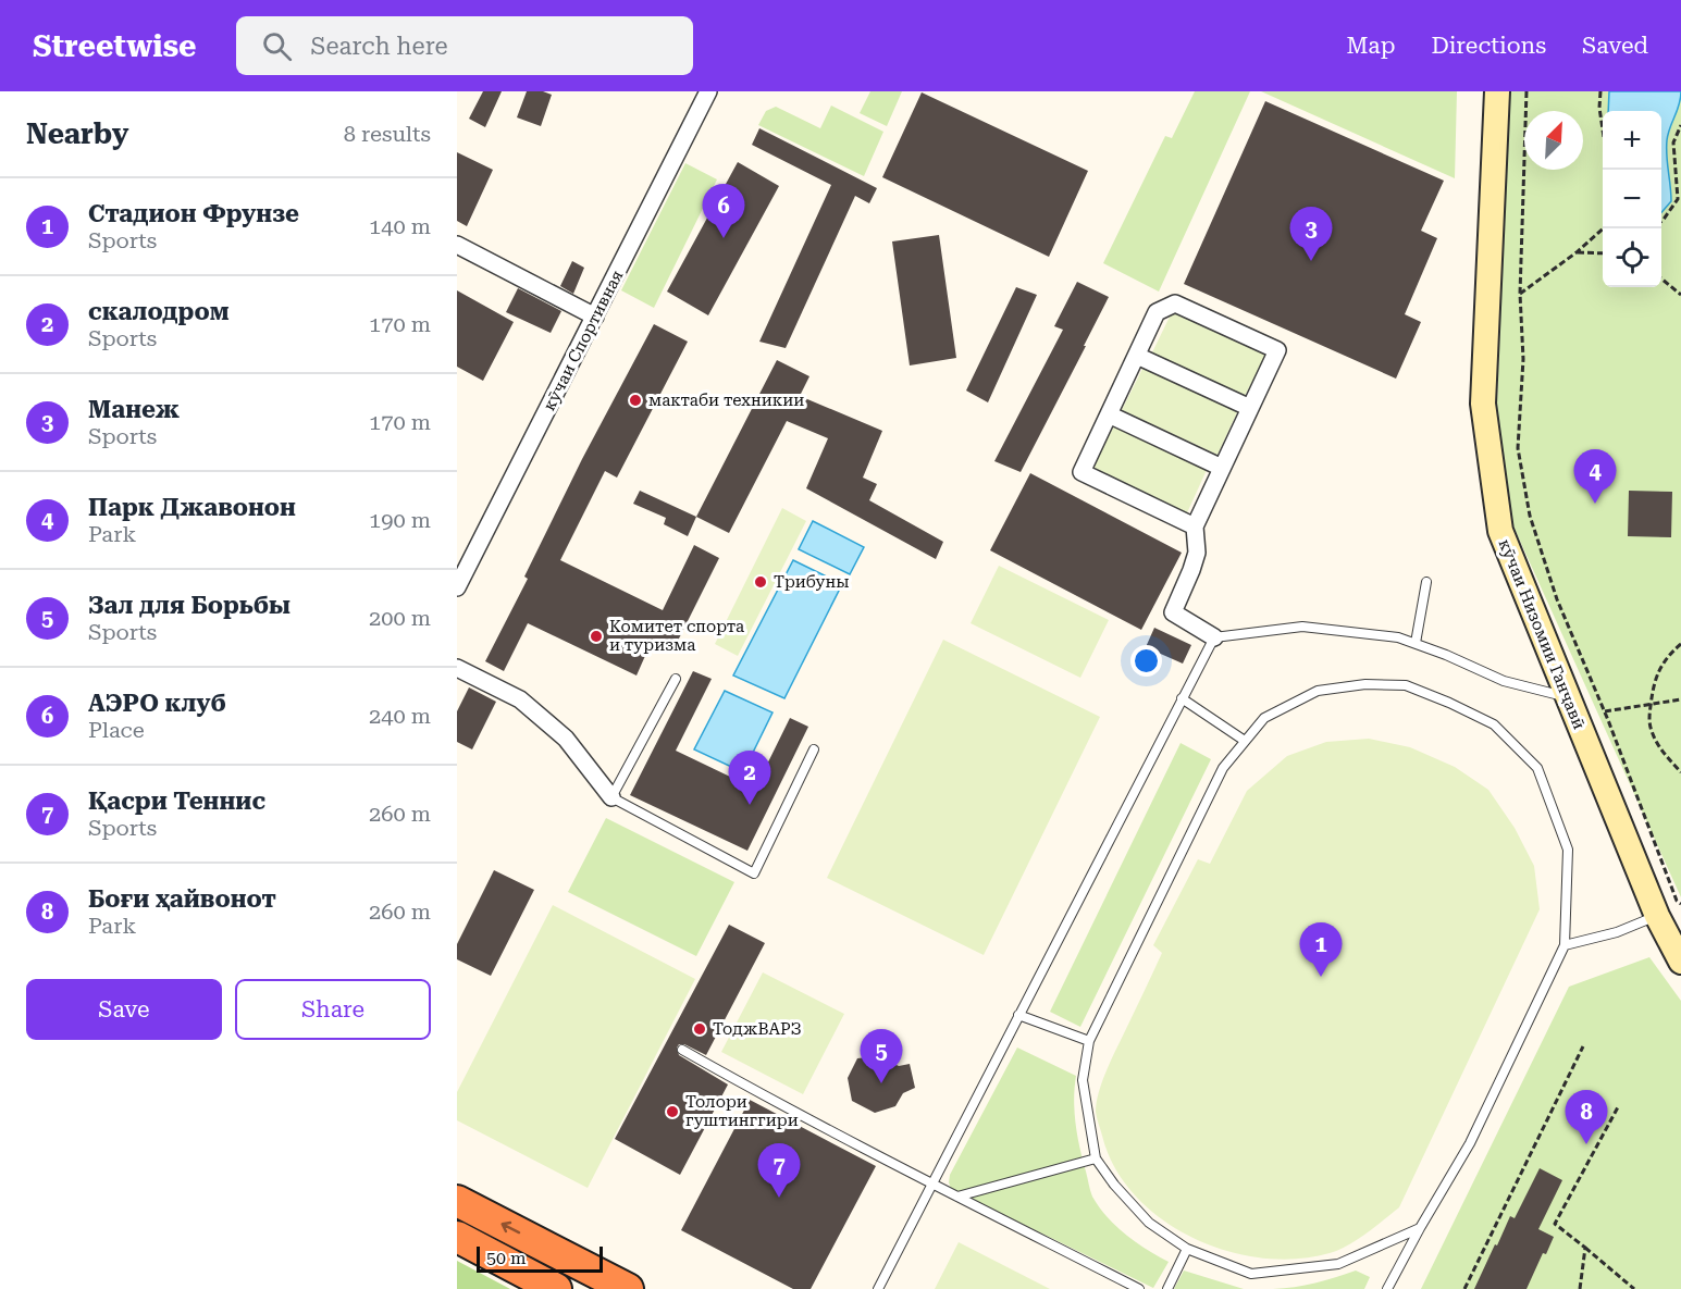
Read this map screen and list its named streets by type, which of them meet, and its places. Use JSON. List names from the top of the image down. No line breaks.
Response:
{"streets":{"street":["кӯчаи Спортивная","кӯчаи Низомии Ганҷавӣ"]},"places":["мактаби техникии","Трибуны","Комитет спорта и туризма","ТоджВАРЗ","Толори гуштинггири"],"scale_bar":"50 m","north":"top right","page":{"header":"Streetwise","search":"Search here","nav":["Map","Directions","Saved"],"heading":["Nearby","8 results"],"map_buttons":["+","−"],"list":[{"mark":"1","name":"Стадион Фрунзе","note":"Sports","value":"140 m"},{"mark":"2","name":"скалодром","note":"Sports","value":"170 m"},{"mark":"3","name":"Манеж","note":"Sports","value":"170 m"},{"mark":"4","name":"Парк Джавонон","note":"Park","value":"190 m"},{"mark":"5","name":"Зал для Борьбы","note":"Sports","value":"200 m"},{"mark":"6","name":"АЭРО клуб","note":"Place","value":"240 m"},{"mark":"7","name":"Қасри Теннис","note":"Sports","value":"260 m"},{"mark":"8","name":"Боғи ҳайвонот","note":"Park","value":"260 m"}],"pins":["6","3","4","2","1","5","8","7"],"buttons":["Save","Share"],"scale":"50 m"}}
